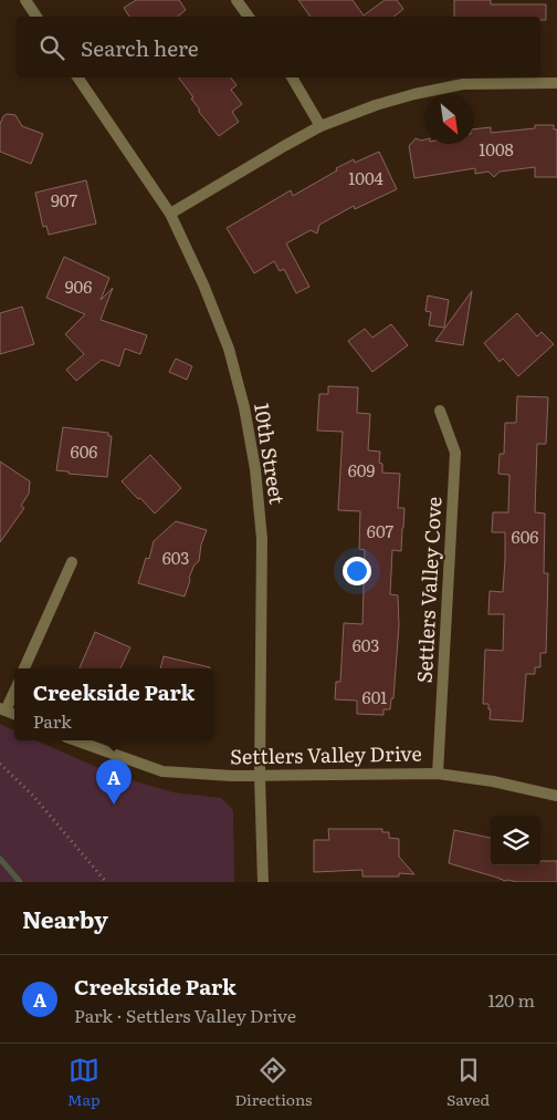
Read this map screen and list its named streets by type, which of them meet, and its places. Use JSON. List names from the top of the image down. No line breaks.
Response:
{"streets":{"street":["10th Street","Settlers Valley Cove","Settlers Valley Drive"]},"crossings":[["10th Street","Settlers Valley Drive"],["Settlers Valley Cove","Settlers Valley Drive"]],"house_numbers":["1008","1004","907","906","606","609","607","606","603","603","601"],"north":"bottom right","page":{"search":"Search here","popup":["Creekside Park","Park"],"pins":"A","heading":"Nearby","list":[{"mark":"A","name":"Creekside Park","note":"Park · Settlers Valley Drive","value":"120 m"}],"nav":["Map","Directions","Saved"]}}
